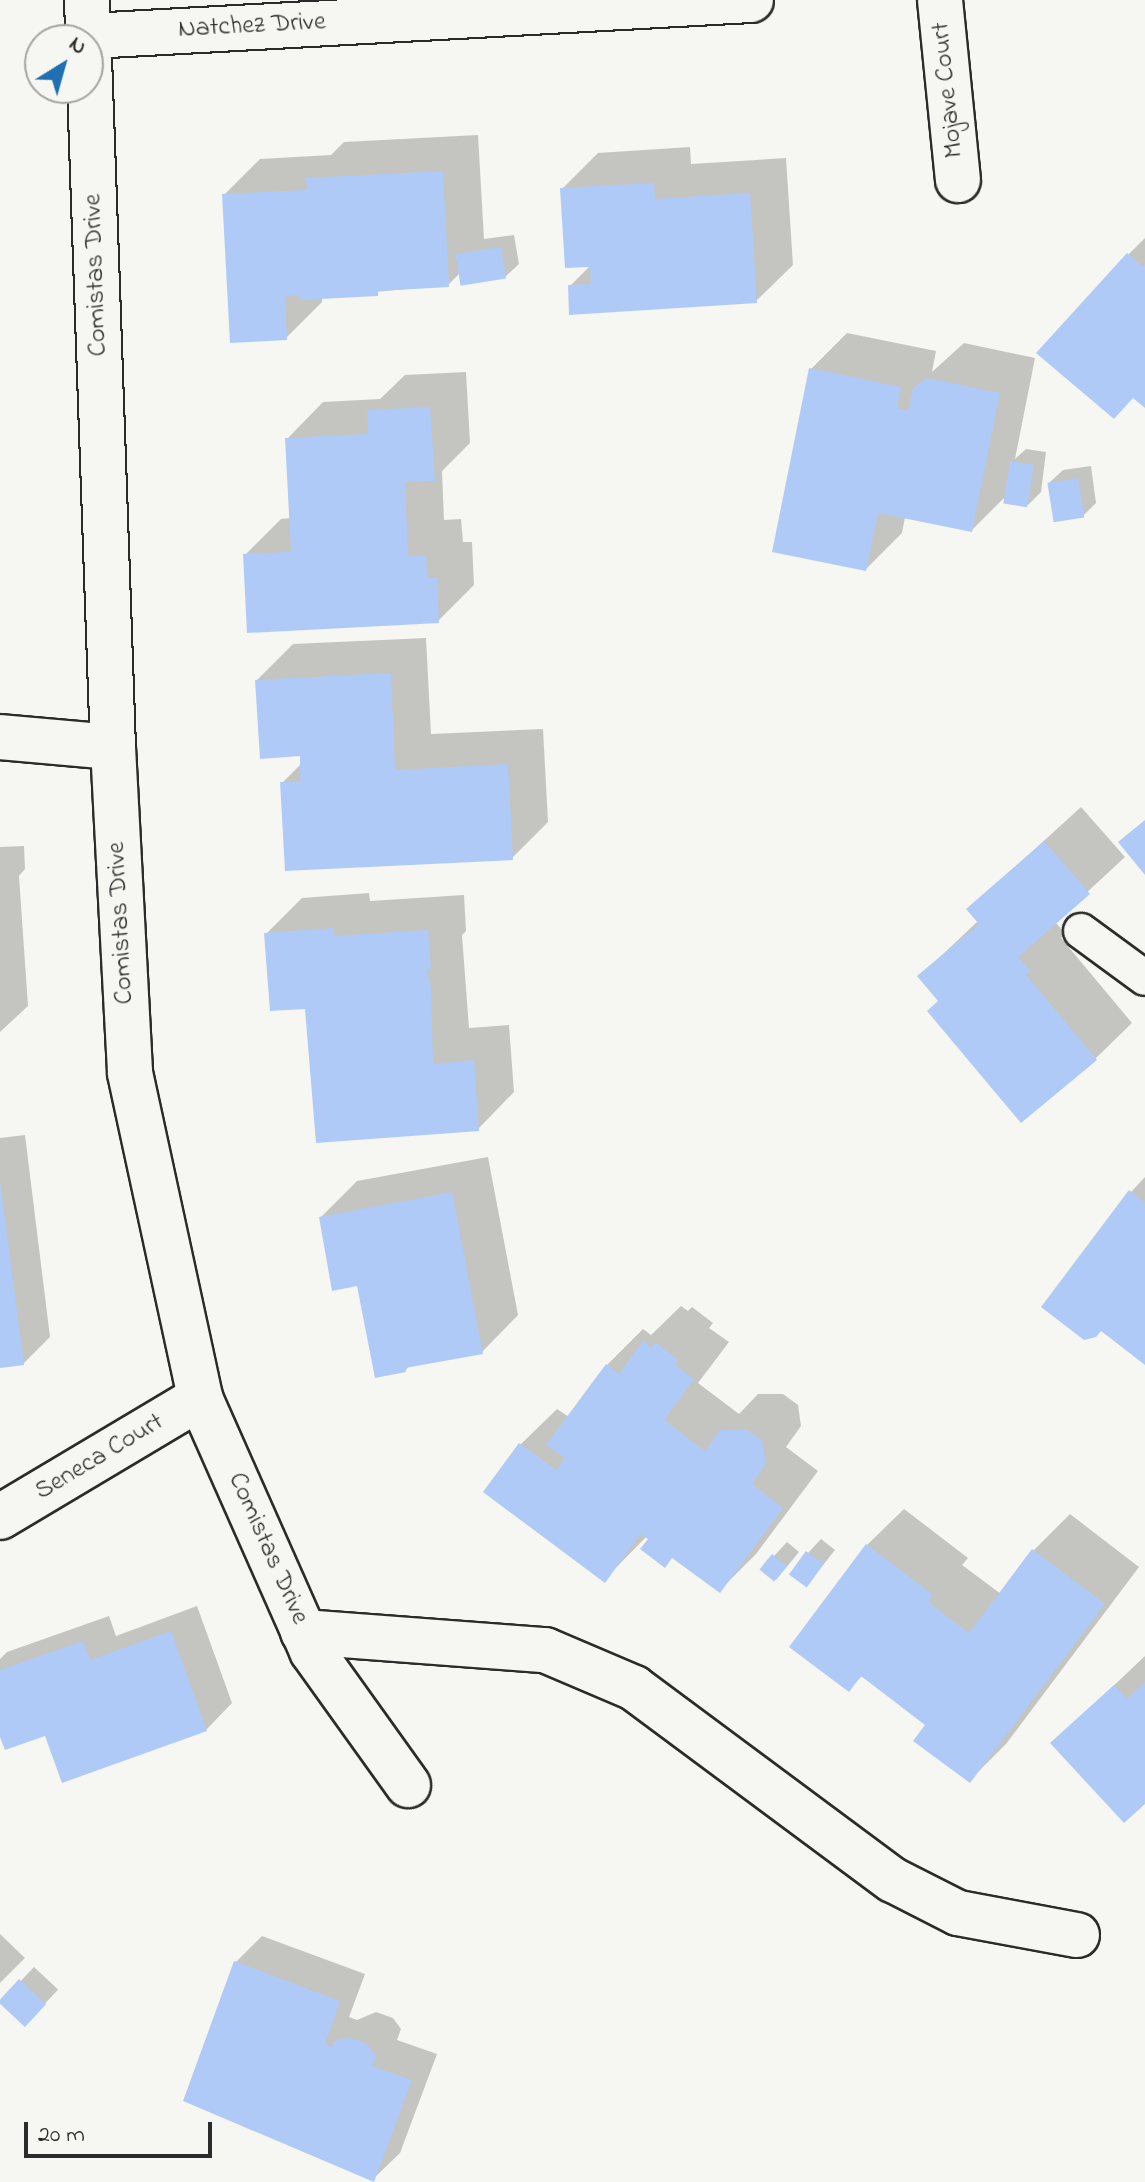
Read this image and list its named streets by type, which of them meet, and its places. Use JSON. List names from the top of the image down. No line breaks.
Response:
{"streets":{"street":["Natchez Drive","Mojave Court","Comistas Drive","Seneca Court"]},"crossings":[["Natchez Drive","Comistas Drive"],["Comistas Drive","Seneca Court"]],"scale_bar":"20 m","north":"top right"}
